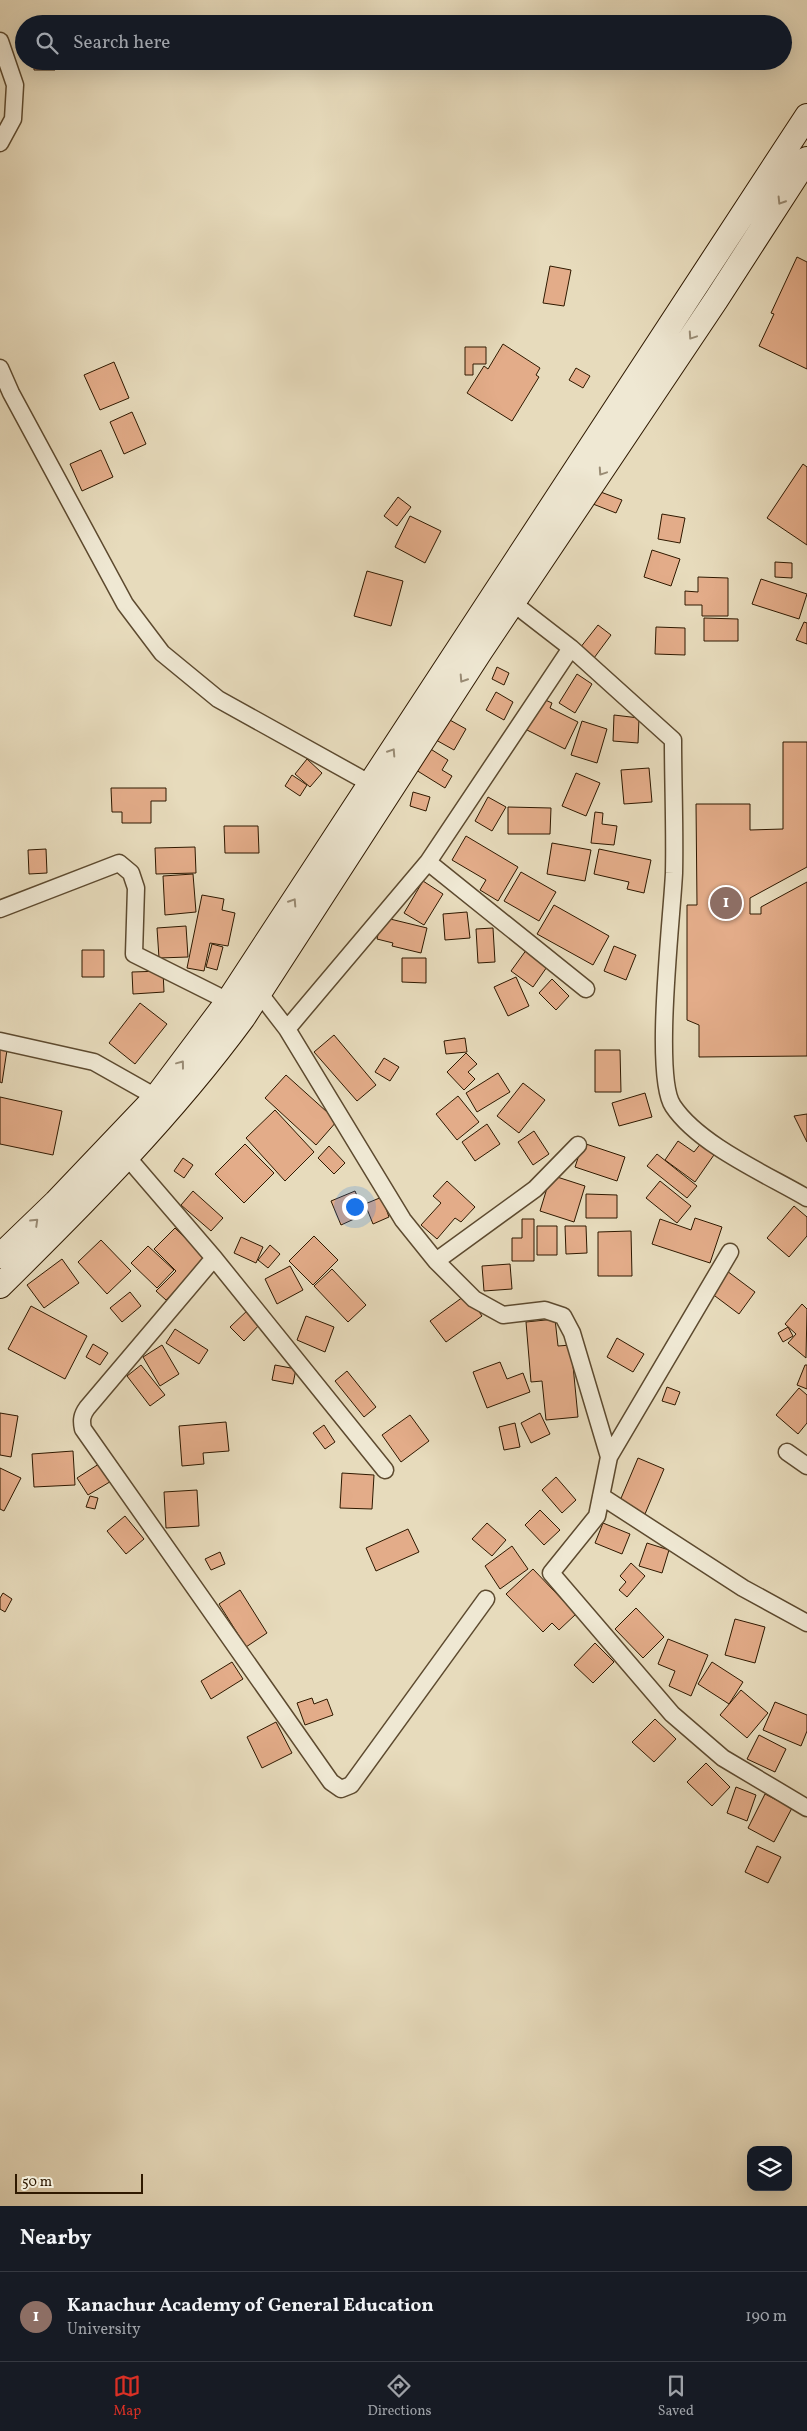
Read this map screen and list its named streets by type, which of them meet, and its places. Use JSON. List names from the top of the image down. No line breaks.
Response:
{"scale_bar":"50 m","page":{"search":"Search here","pins":"1","scale":"50 m","heading":"Nearby","list":[{"mark":"1","name":"Kanachur Academy of General Education","note":"University","value":"190 m"}],"nav":["Map","Directions","Saved"]}}
